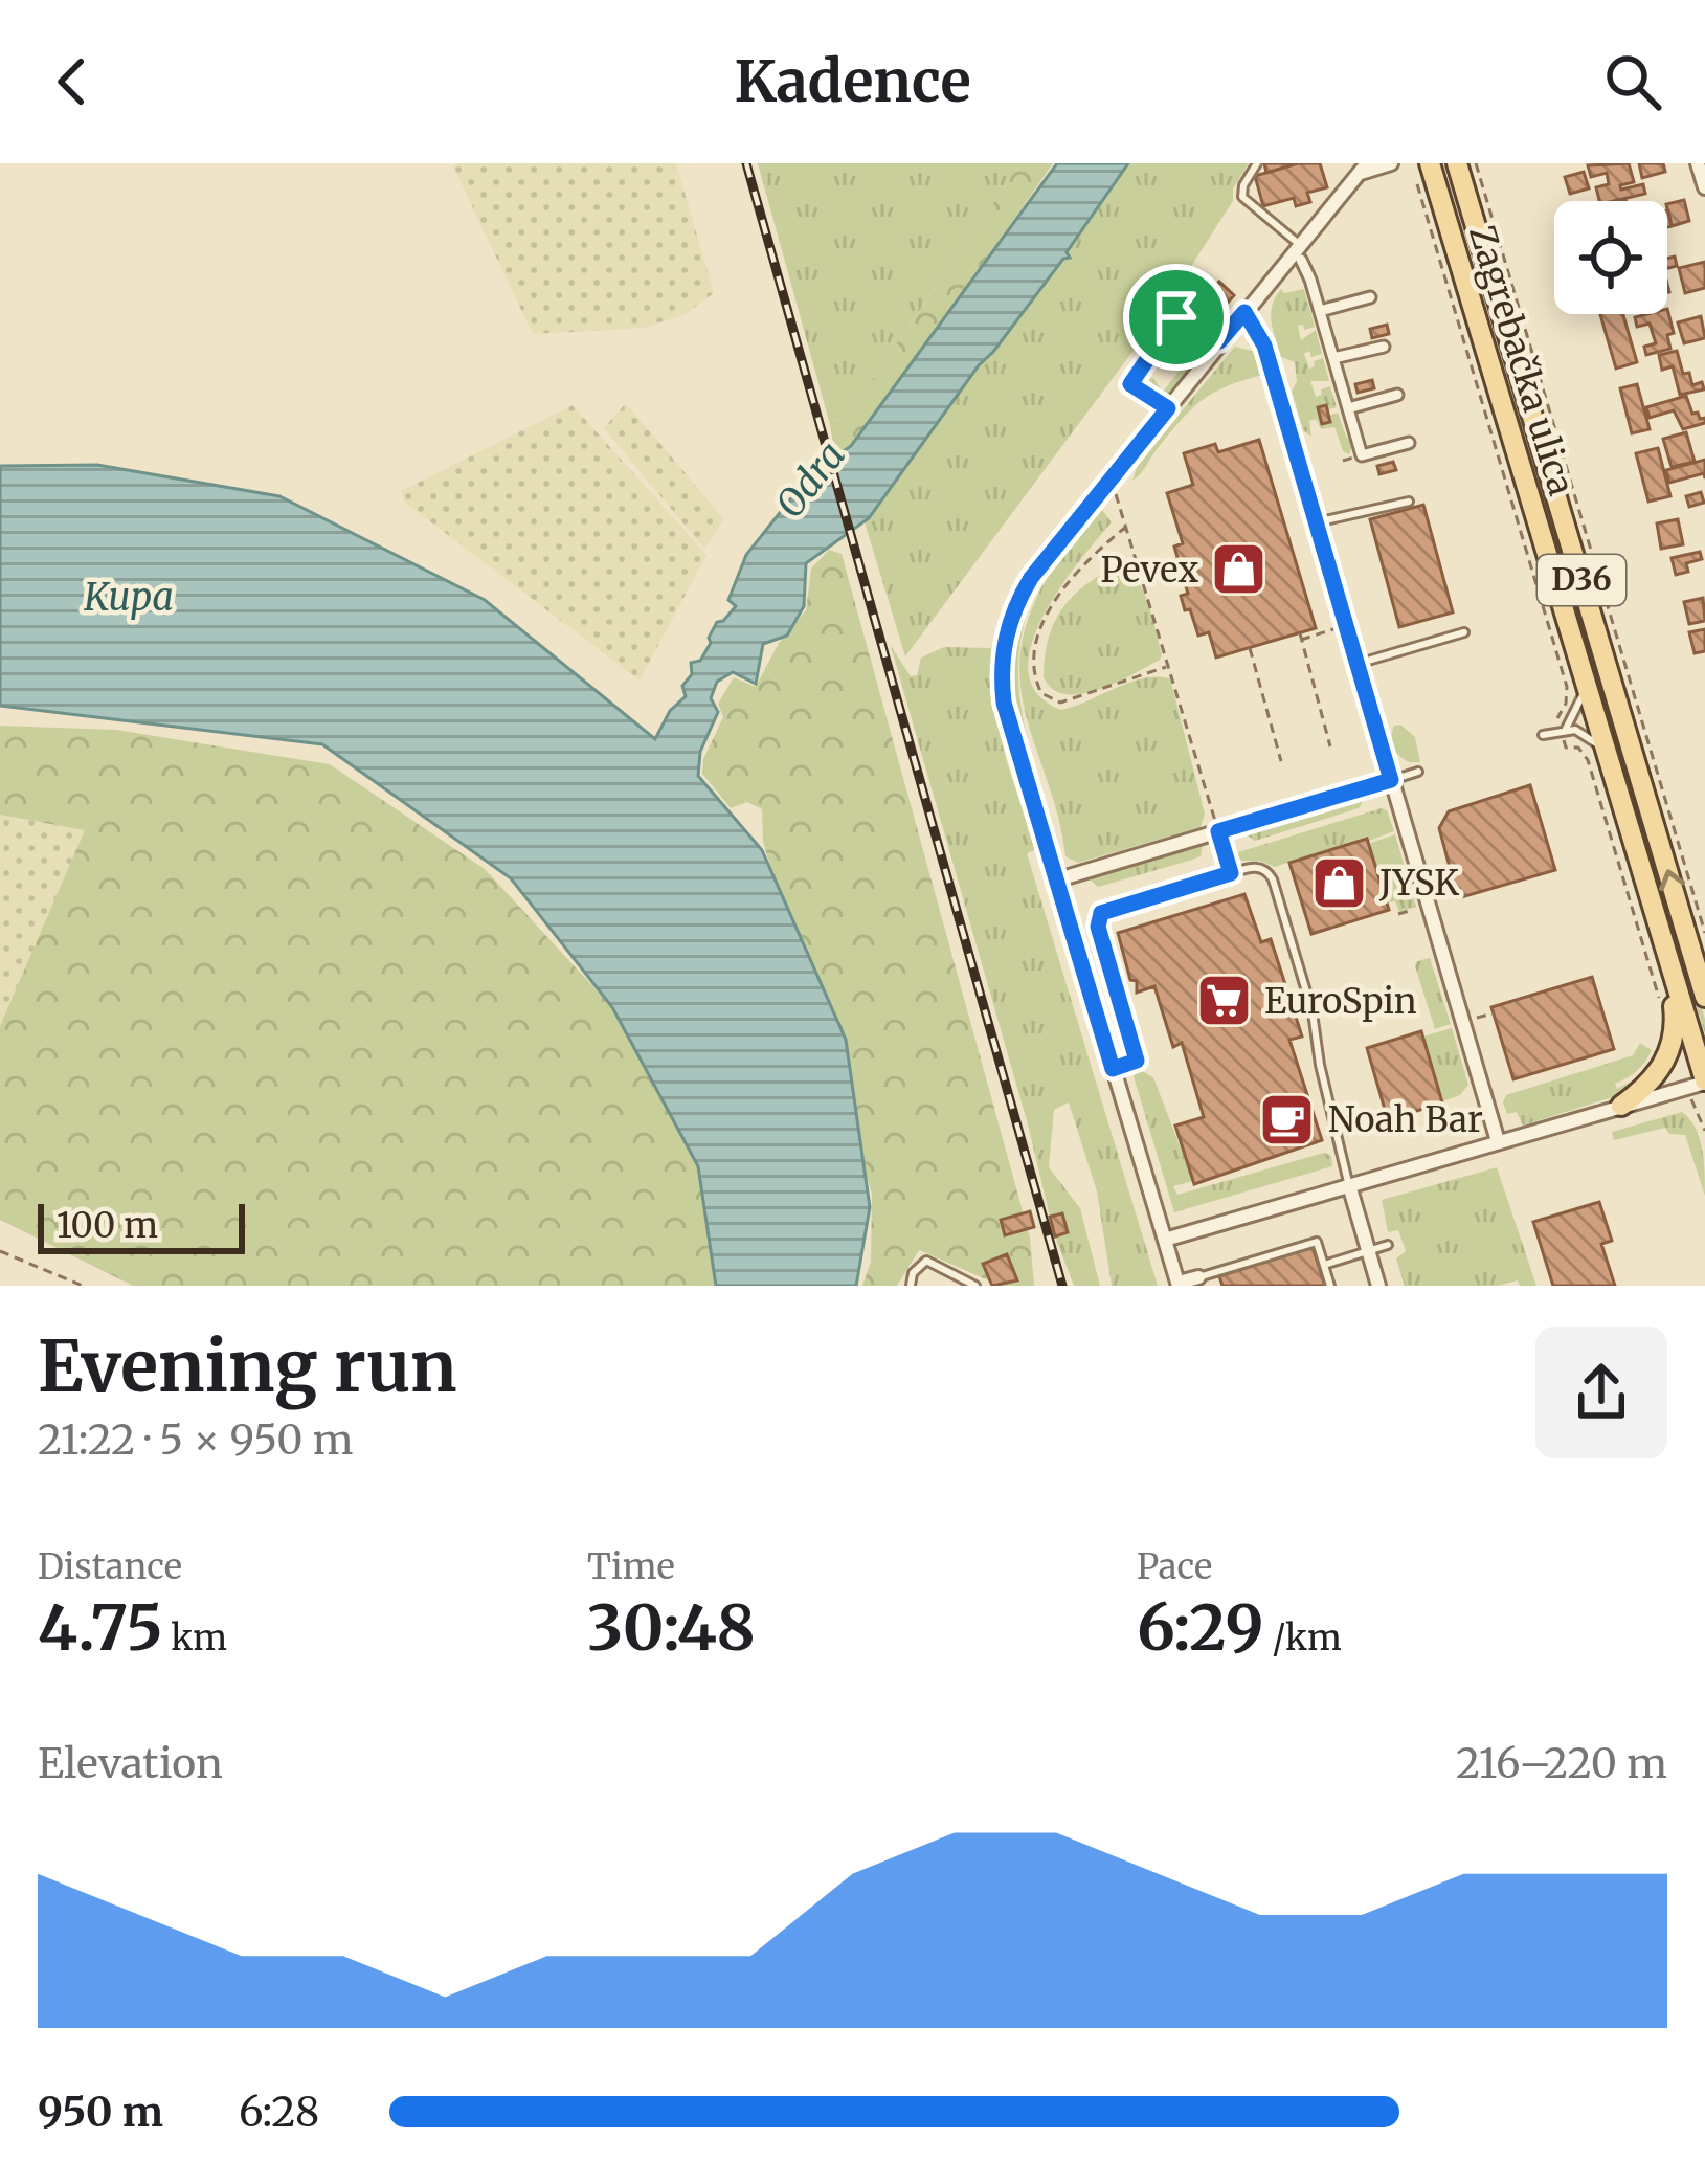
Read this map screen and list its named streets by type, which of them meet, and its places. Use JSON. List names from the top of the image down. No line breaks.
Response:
{"streets":{"main road":["Zagrebačka ulica","D36"]},"water":["Odra","Kupa"],"places":{"shop":["Pevex","JYSK"],"supermarket":["EuroSpin"],"cafe":["Noah Bar"]},"scale_bar":"100 m","page":{"header":"Kadence","scale":"100 m","heading":["Evening run","21:22 · 5 × 950 m"],"stats":[["Distance","4.75 km"],["Time","30:48"],["Pace","6:29 /km"]],"chart":["Elevation","216–220 m"],"list":[{"name":"950 m","note":"6:28"}]}}
